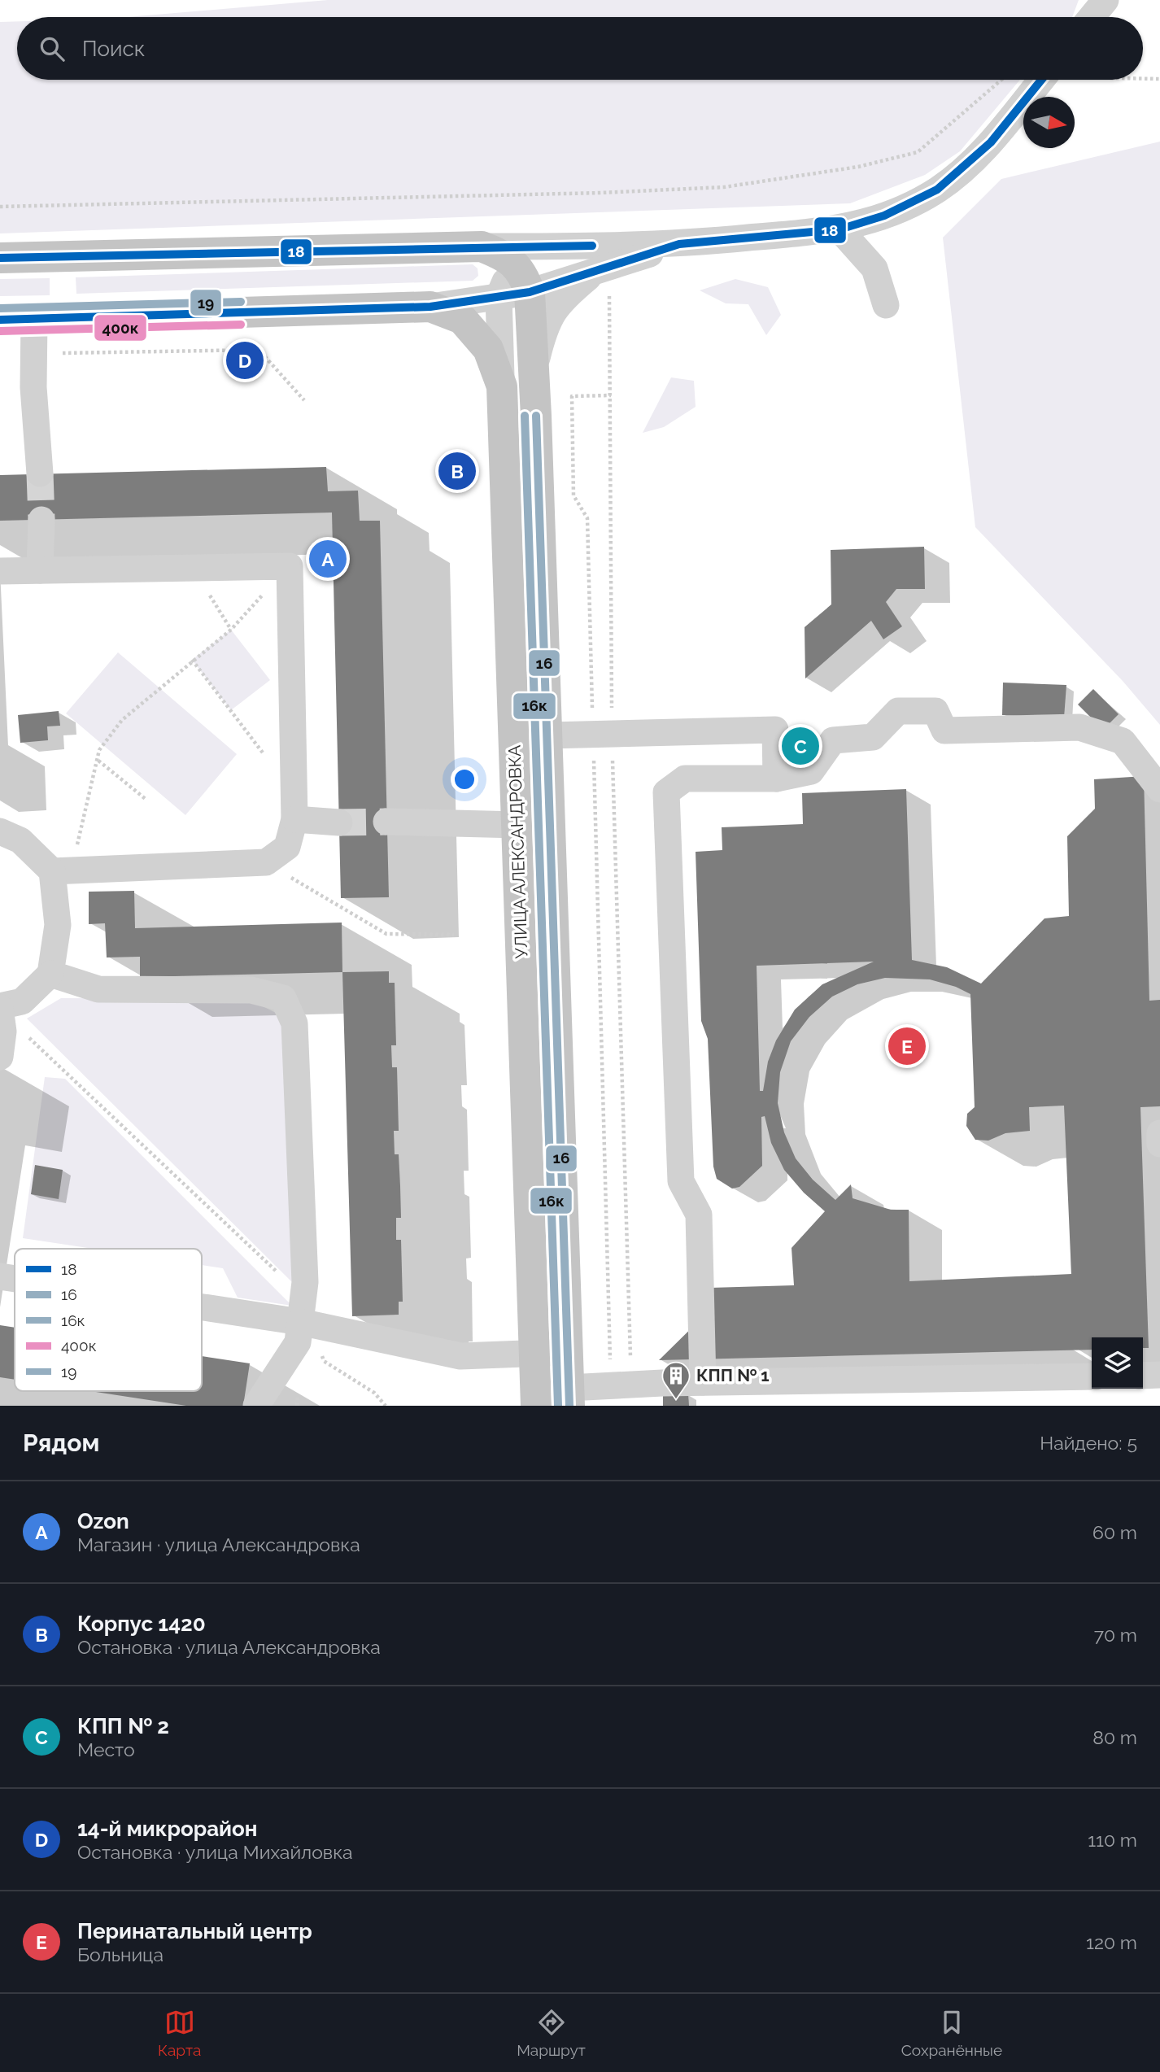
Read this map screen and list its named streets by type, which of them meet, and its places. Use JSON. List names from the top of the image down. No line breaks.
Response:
{"streets":{"main road":["УЛИЦА АЛЕКСАНДРОВКА"]},"places":{"building":["КПП № 1"]},"lines":["transit line 18","transit line 19","transit line 400к","transit line 16","transit line 16к"],"legend":["18","16","16к","400к","19"],"north":"right","page":{"search":"Поиск","pins":["D","B","A","C","E"],"heading":["Рядом","Найдено: 5"],"list":[{"mark":"A","name":"Ozon","note":"Магазин · улица Александровка","value":"60 m"},{"mark":"B","name":"Корпус 1420","note":"Остановка · улица Александровка","value":"70 m"},{"mark":"C","name":"КПП № 2","note":"Место","value":"80 m"},{"mark":"D","name":"14-й микрорайон","note":"Остановка · улица Михайловка","value":"110 m"},{"mark":"E","name":"Перинатальный центр","note":"Больница","value":"120 m"}],"nav":["Карта","Маршрут","Сохранённые"]}}
